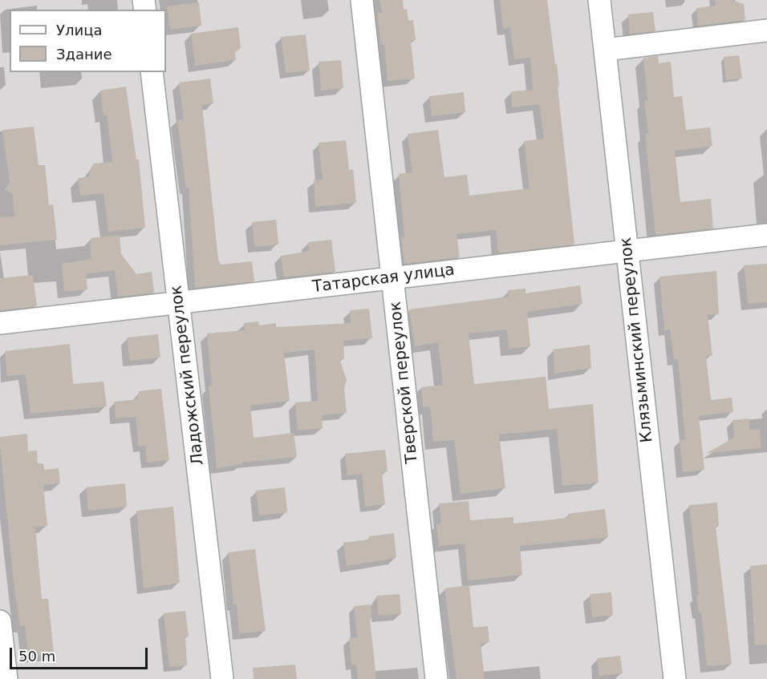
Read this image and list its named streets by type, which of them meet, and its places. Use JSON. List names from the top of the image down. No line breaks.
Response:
{"streets":{"street":["Татарская улица","Клязьминский переулок","Ладожский переулок","Тверской переулок"]},"crossings":[["Татарская улица","Клязьминский переулок"],["Татарская улица","Ладожский переулок"],["Татарская улица","Тверской переулок"]],"legend":["Улица","Здание"],"scale_bar":"50 m"}
